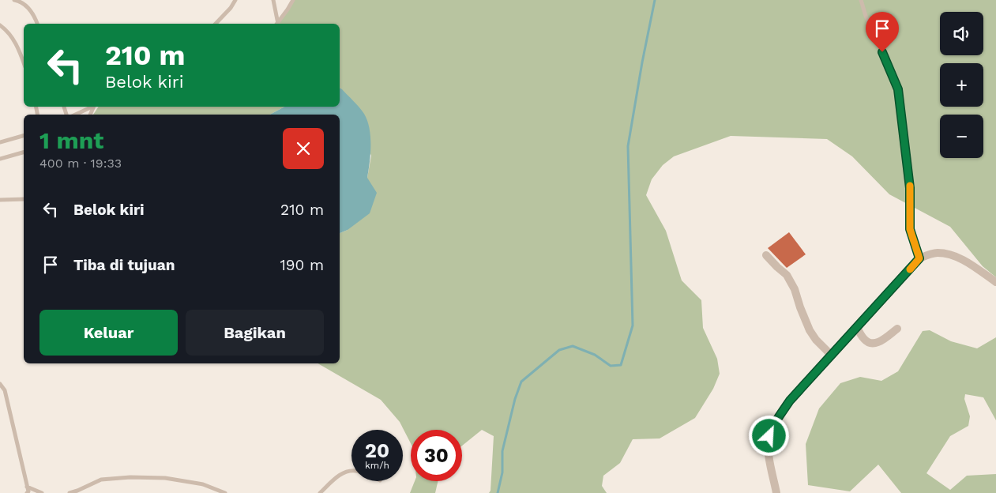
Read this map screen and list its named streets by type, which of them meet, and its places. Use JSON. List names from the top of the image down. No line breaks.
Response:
{"page":{"map_buttons":["+","−"],"turn":["210 m","Belok kiri"],"heading":["1 mnt","400 m · 19:33"],"list":[{"name":"Belok kiri","value":"210 m"},{"name":"Tiba di tujuan","value":"190 m"}],"buttons":["Keluar","Bagikan"],"speed":"20 km/h","limit":"30"}}
